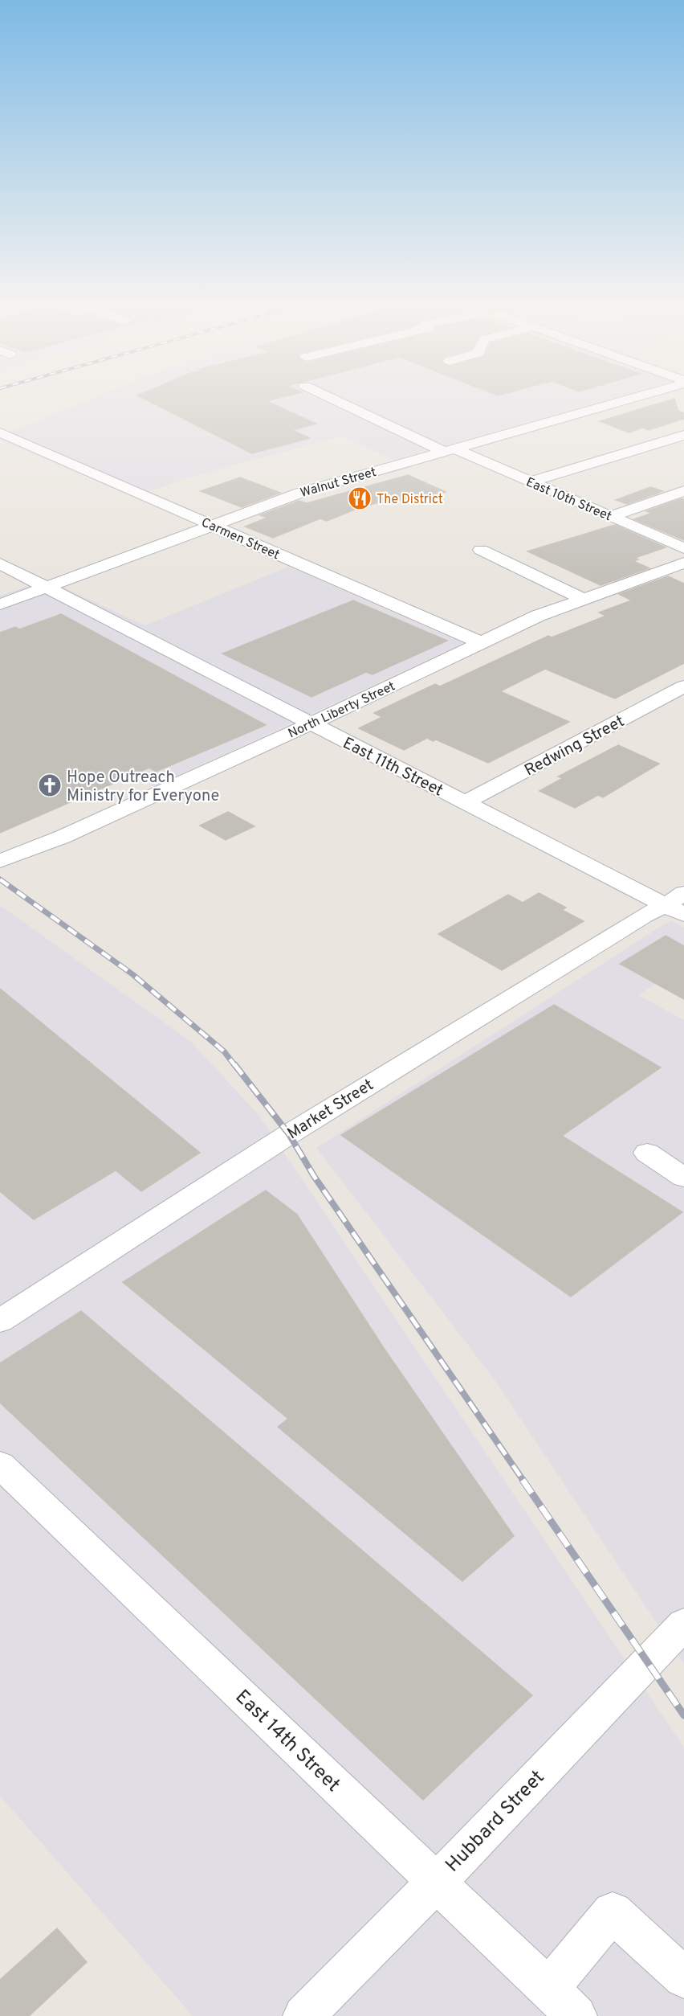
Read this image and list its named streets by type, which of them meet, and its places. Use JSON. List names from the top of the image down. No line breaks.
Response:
{"streets":{"street":["Walnut Street","East 10th Street","Carmen Street","North Liberty Street","Redwing Street","East 11th Street","Market Street","East 14th Street","Hubbard Street"]},"crossings":[["Walnut Street","East 10th Street"],["Walnut Street","Carmen Street"],["Walnut Street","East 11th Street"],["Carmen Street","North Liberty Street"],["North Liberty Street","East 11th Street"],["Redwing Street","East 11th Street"],["East 11th Street","Market Street"],["East 14th Street","Hubbard Street"]],"places":{"restaurant":["The District"],"church":["Hope Outreach Ministry for Everyone"]}}
